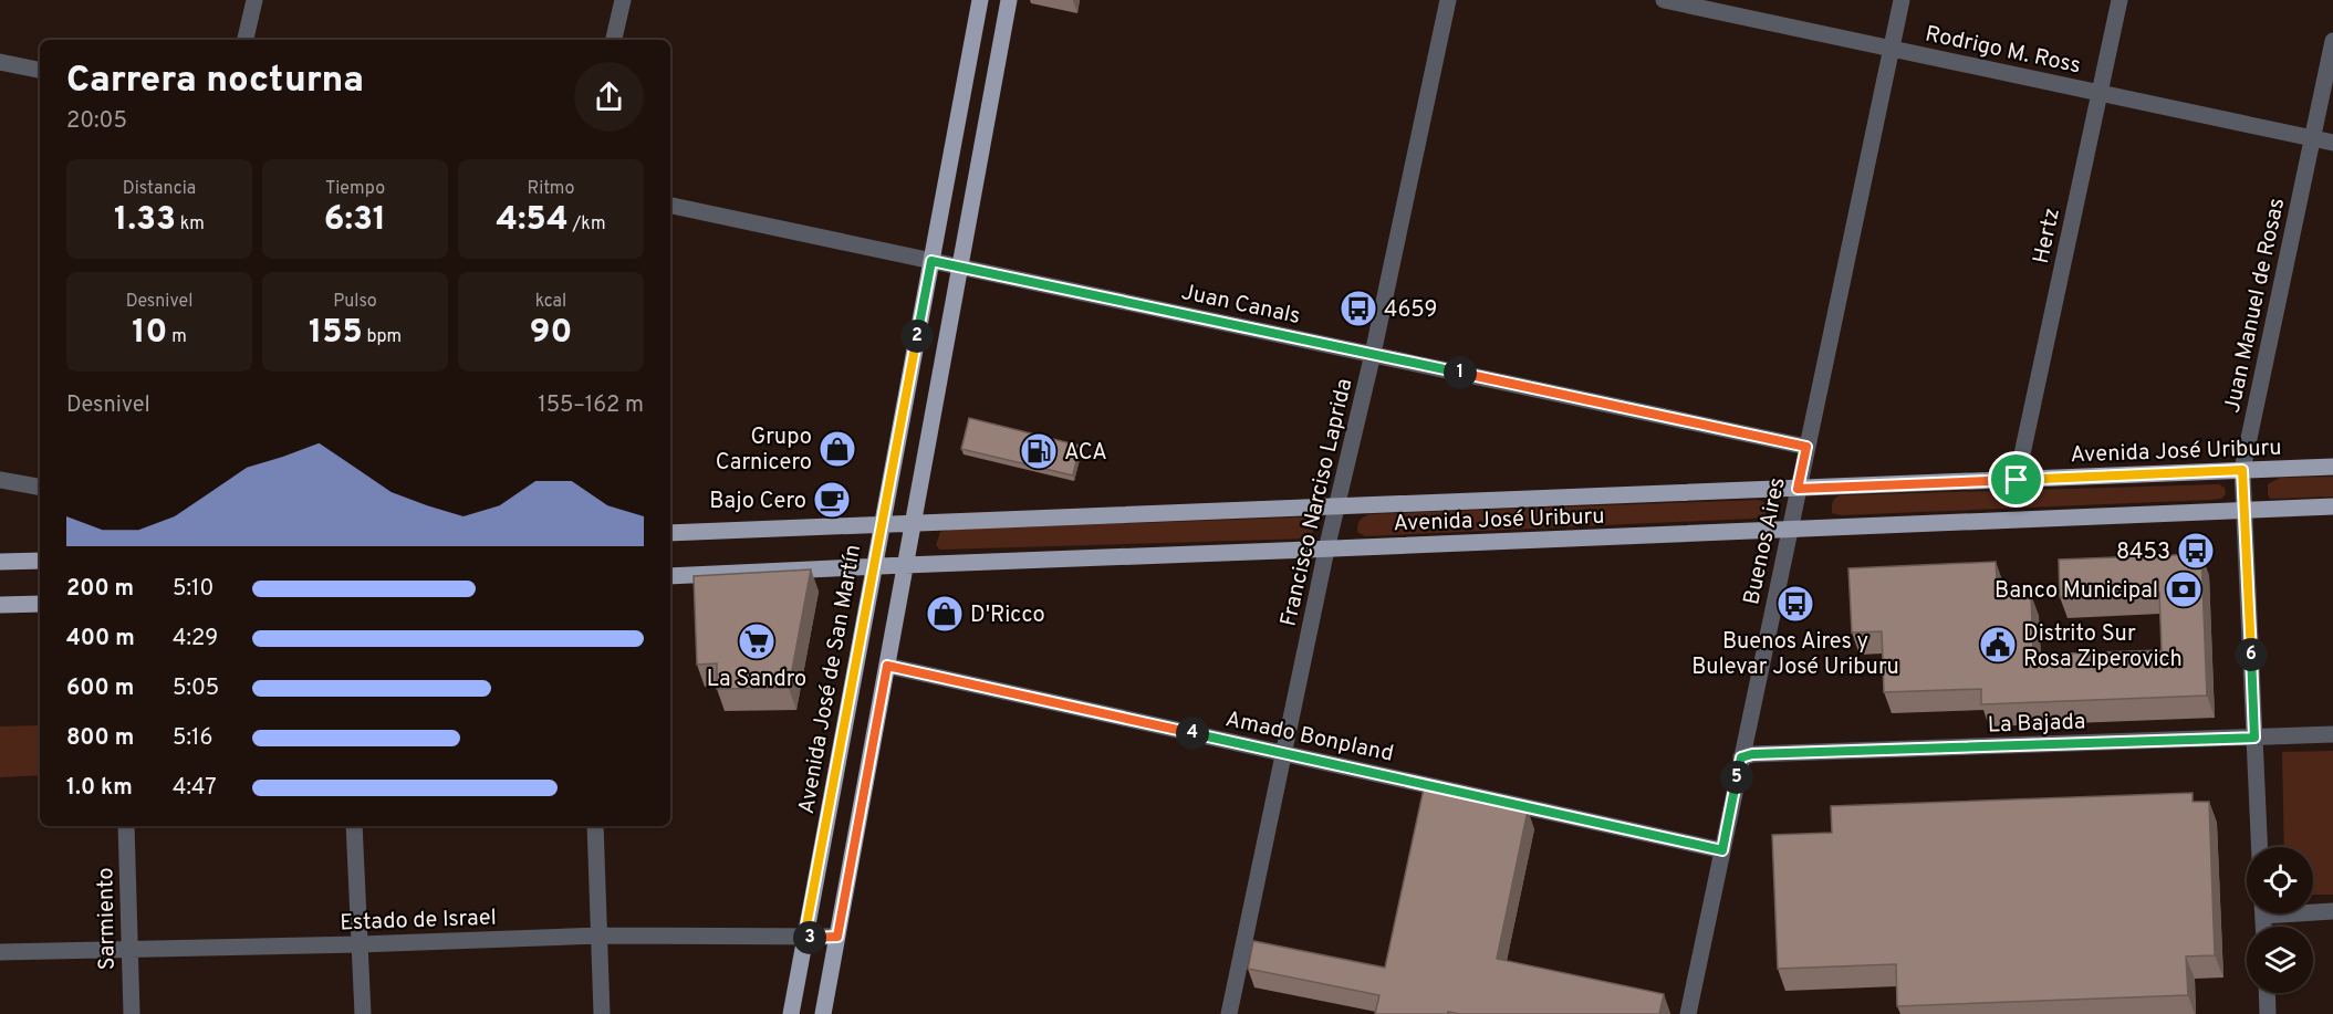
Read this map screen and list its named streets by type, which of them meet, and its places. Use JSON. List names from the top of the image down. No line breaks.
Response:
{"streets":{"main road":["Avenida José Uriburu","Avenida José de San Martín"],"street":["Rodrigo M. Ross","Hertz","Juan Canals","Juan Manuel de Rosas","Francisco Narciso Laprida","Buenos Aires","La Bajada","Amado Bonpland","Sarmiento","Estado de Israel"]},"crossings":[["Rodrigo M. Ross","Hertz"],["Rodrigo M. Ross","Juan Manuel de Rosas"],["Rodrigo M. Ross","Buenos Aires"],["Hertz","Avenida José Uriburu"],["Juan Canals","Francisco Narciso Laprida"],["Juan Canals","Buenos Aires"],["Juan Canals","Avenida José de San Martín"],["Juan Manuel de Rosas","Avenida José Uriburu"],["Juan Manuel de Rosas","La Bajada"],["Avenida José Uriburu","Francisco Narciso Laprida"],["Avenida José Uriburu","Buenos Aires"],["Avenida José Uriburu","Avenida José de San Martín"],["Francisco Narciso Laprida","Amado Bonpland"],["Buenos Aires","La Bajada"],["Buenos Aires","Amado Bonpland"],["Avenida José de San Martín","Estado de Israel"],["Sarmiento","Estado de Israel"]],"places":{"bus stop":["4659","8453","Buenos Aires y Bulevar José Uriburu"],"shop":["Grupo Carnicero","D'Ricco"],"fuel station":["ACA"],"cafe":["Bajo Cero"],"bank":["Banco Municipal"],"supermarket":["La Sandro"],"public building":["Distrito Sur Rosa Ziperovich"]},"page":{"heading":["Carrera nocturna","20:05"],"stats":[["Distancia","1.33 km"],["Tiempo","6:31"],["Ritmo","4:54 /km"],["Desnivel","10 m"],["Pulso","155 bpm"],["kcal","90"]],"pins":["2","1","6","4","5","3"],"chart":["Desnivel","155–162 m"],"list":[{"name":"200 m","note":"5:10"},{"name":"400 m","note":"4:29"},{"name":"600 m","note":"5:05"},{"name":"800 m","note":"5:16"},{"name":"1.0 km","note":"4:47"}]}}
